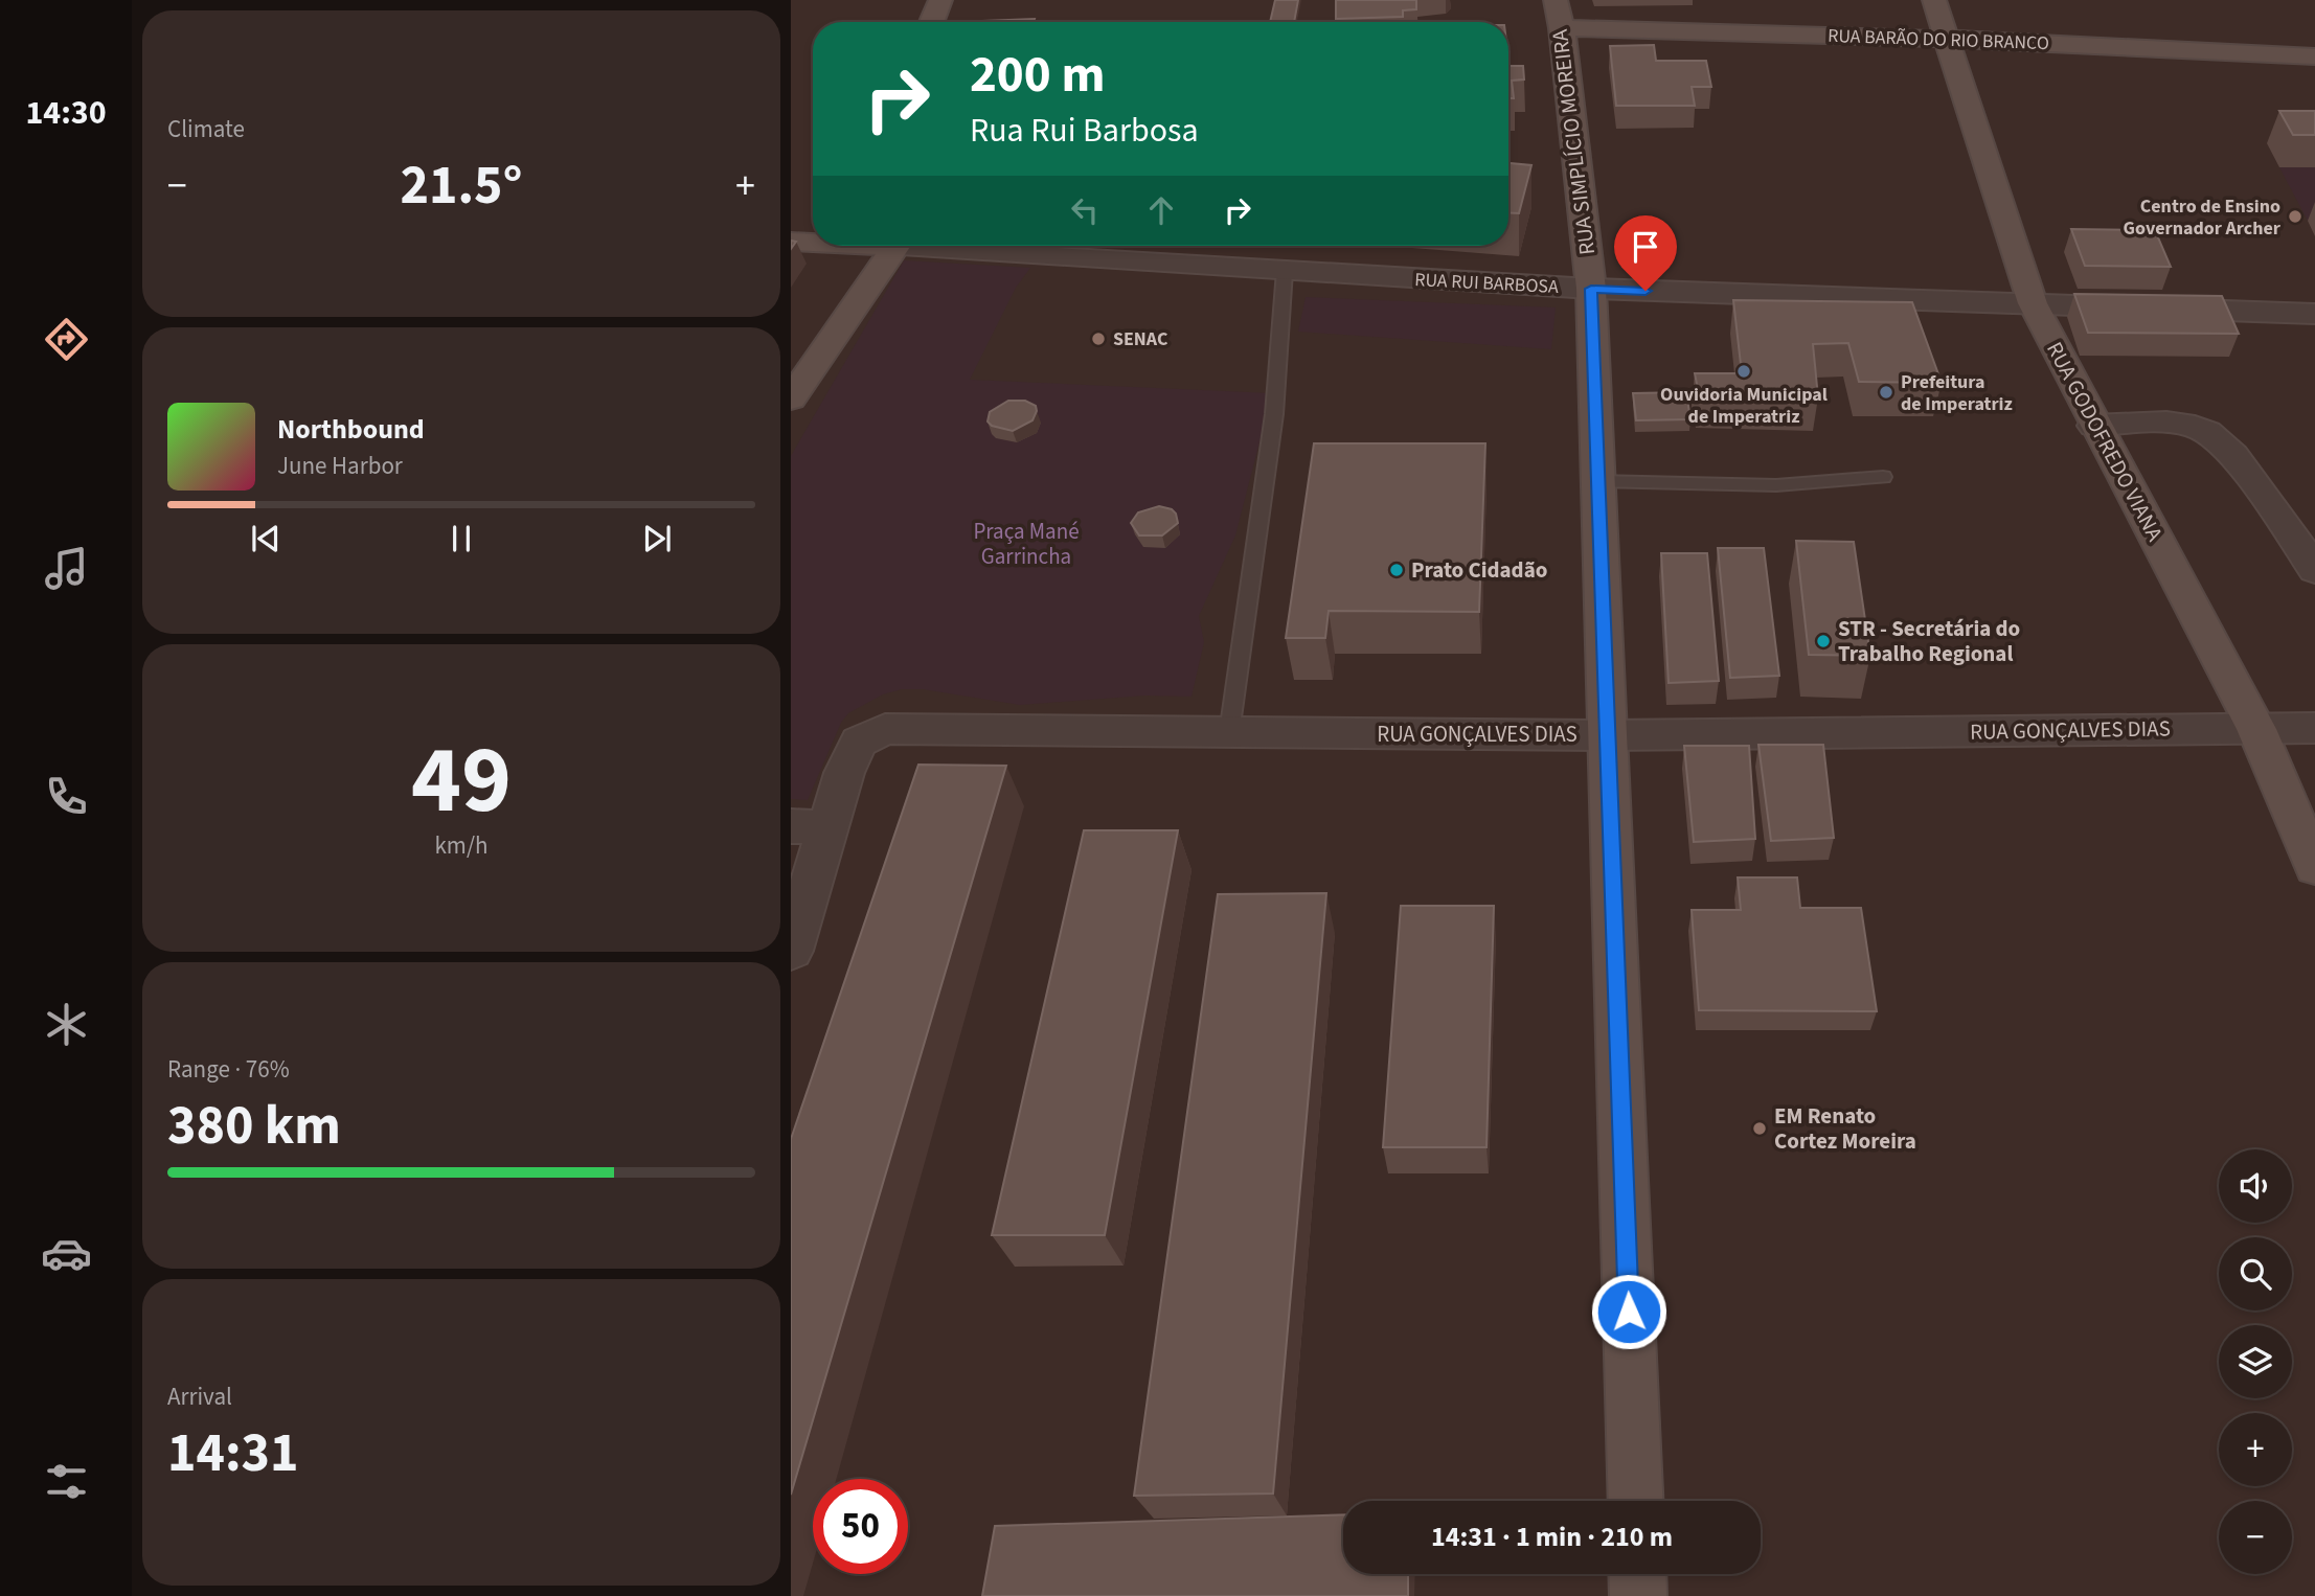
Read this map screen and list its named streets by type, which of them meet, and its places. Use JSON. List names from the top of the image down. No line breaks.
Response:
{"streets":{"main road":["RUA BARÃO DO RIO BRANCO","RUA SIMPLÍCIO MOREIRA","RUA RUI BARBOSA","RUA GODOFREDO VIANA"],"street":["RUA GONÇALVES DIAS"]},"crossings":[["RUA BARÃO DO RIO BRANCO","RUA SIMPLÍCIO MOREIRA"],["RUA BARÃO DO RIO BRANCO","RUA GODOFREDO VIANA"],["RUA SIMPLÍCIO MOREIRA","RUA RUI BARBOSA"],["RUA SIMPLÍCIO MOREIRA","RUA GONÇALVES DIAS"],["RUA RUI BARBOSA","RUA GODOFREDO VIANA"],["RUA GODOFREDO VIANA","RUA GONÇALVES DIAS"]],"parks":["Praça Mané Garrincha"],"places":["Centro de Ensino Governador Archer","SENAC","Ouvidoria Municipal de Imperatriz","Prefeitura de Imperatriz","Prato Cidadão","STR - Secretária do Trabalho Regional","EM Renato Cortez Moreira"],"page":{"tabs":"14:30","tile":["Climate",["49","km/h"],["Range · 76%","380 km"],["Arrival","14:31"]],"turn":["200 m","Rua Rui Barbosa"],"heat":["−","21.5°","+"],"song":["Northbound","June Harbor"],"map_buttons":["+","−"],"limit":"50","trip":"14:31 · 1 min · 210 m"}}
